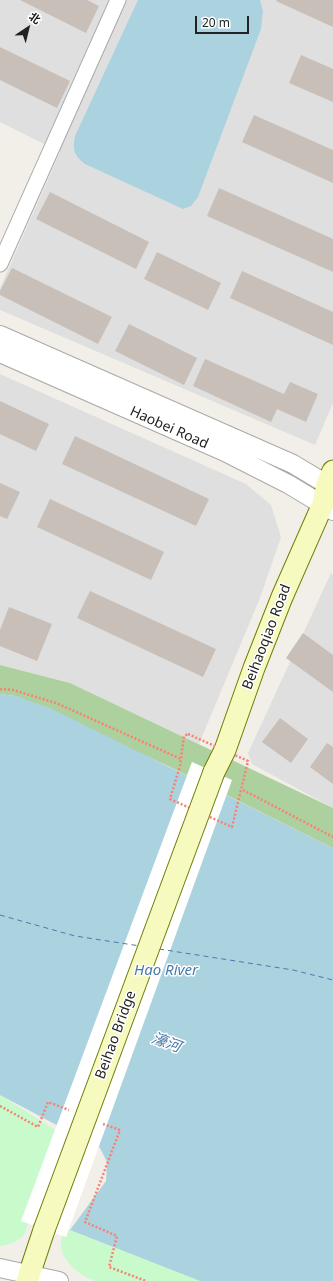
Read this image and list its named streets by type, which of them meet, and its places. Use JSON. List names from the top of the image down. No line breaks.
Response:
{"streets":{"main road":["Beihaoqiao Road","Beihao Bridge"],"street":["Haobei Road"]},"crossings":[["Haobei Road","Beihaoqiao Road"],["Beihaoqiao Road","Beihao Bridge"]],"water":["Hao River","濠河"],"scale_bar":"20 m","north":"top right"}
